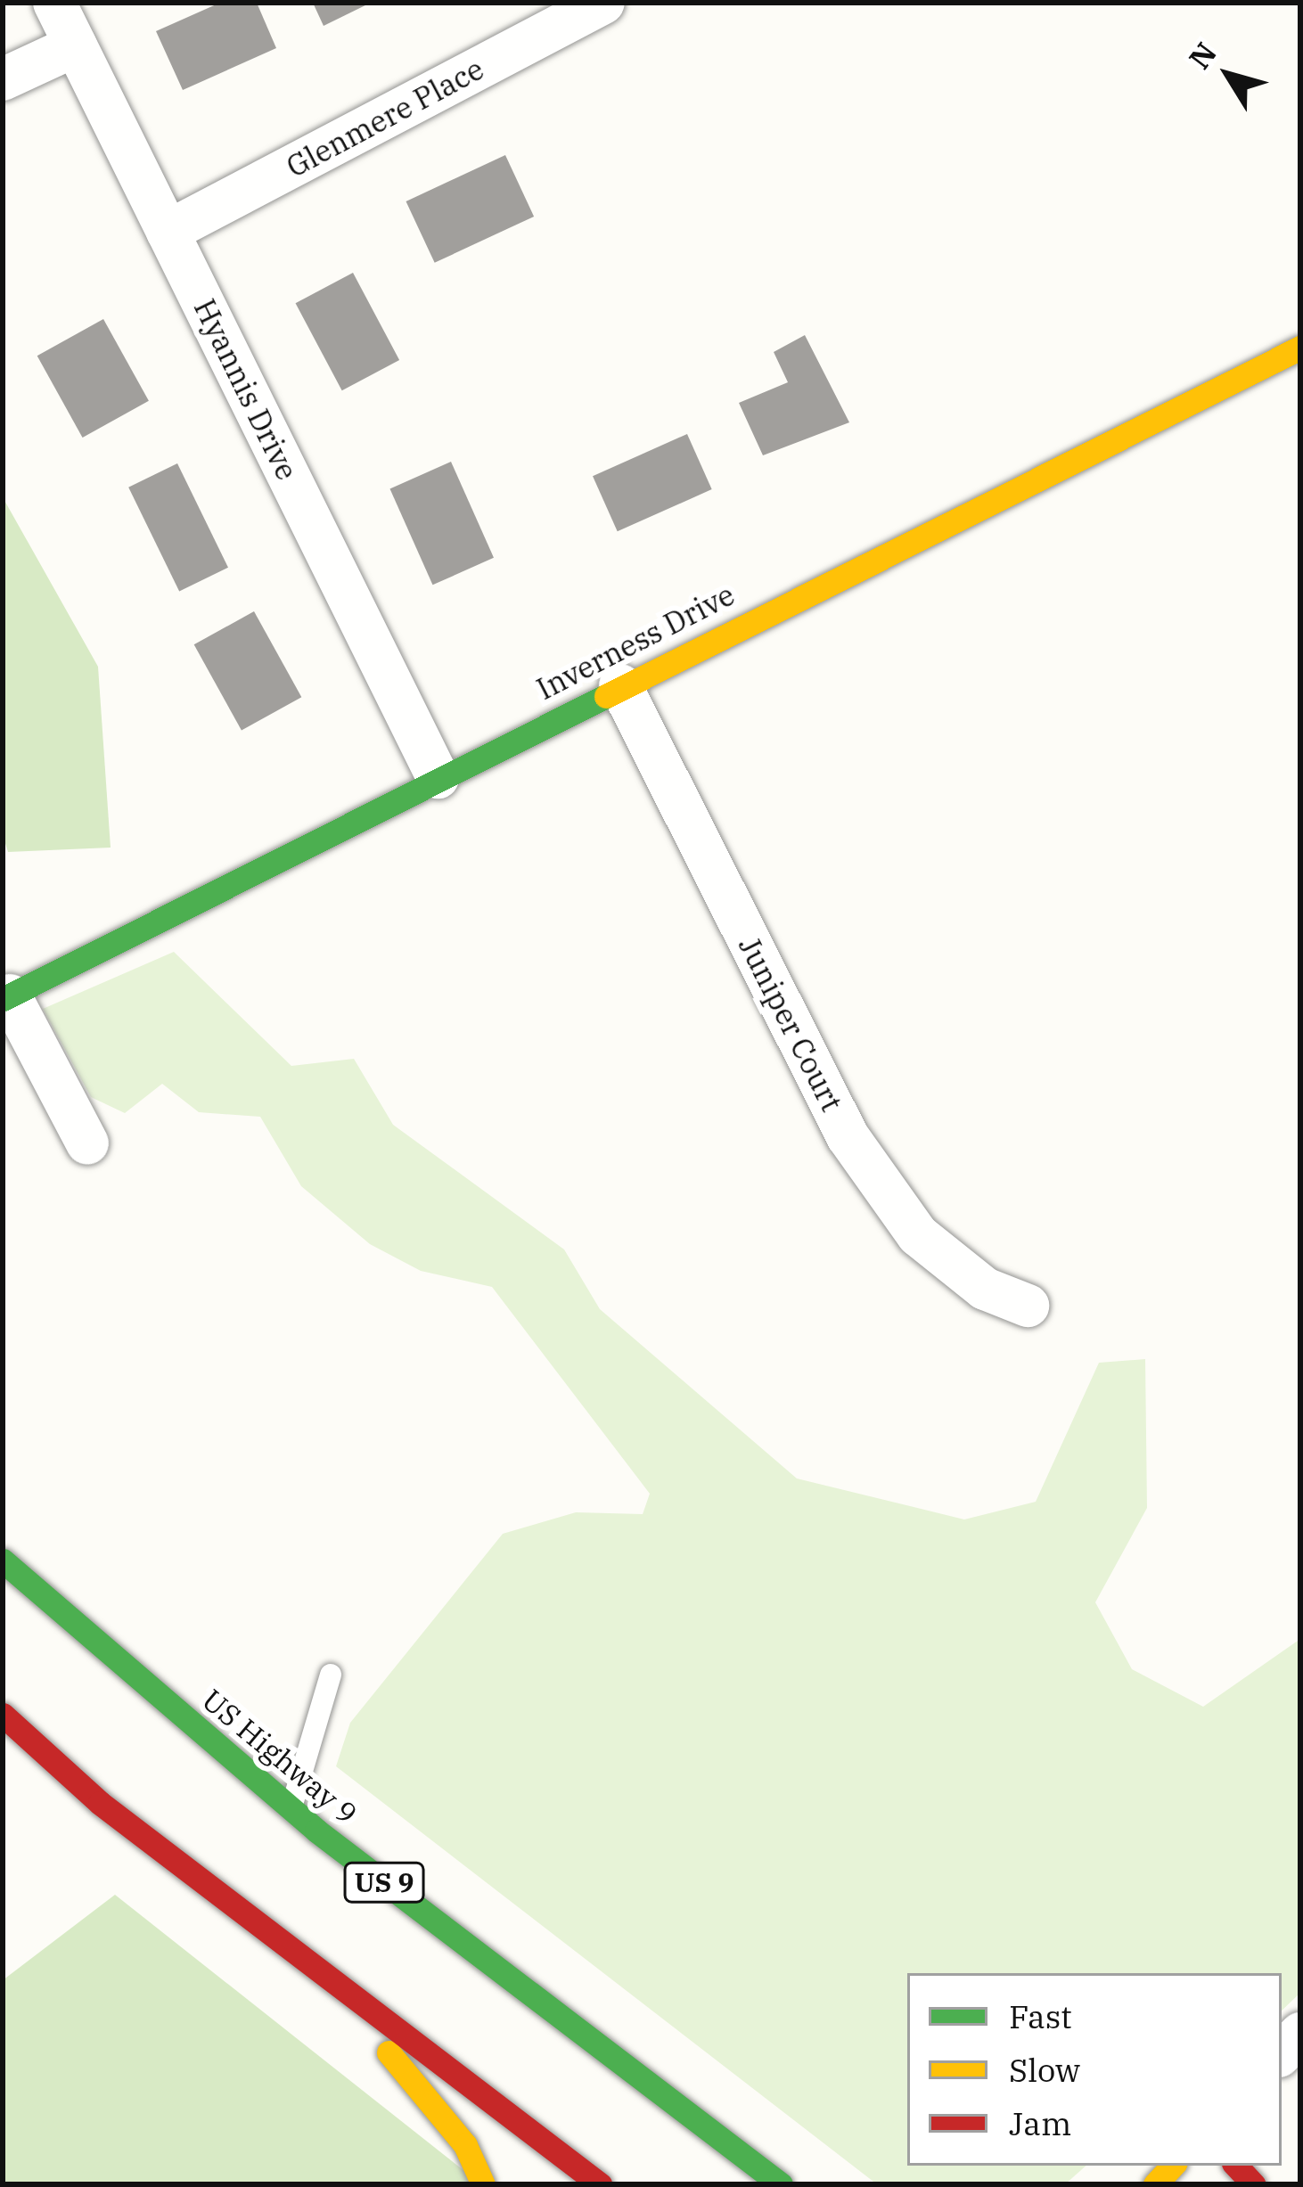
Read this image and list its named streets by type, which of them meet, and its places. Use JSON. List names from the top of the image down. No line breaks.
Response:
{"streets":{"main road":["Inverness Drive","US Highway 9","US 9"],"street":["Glenmere Place","Hyannis Drive","Juniper Court"]},"crossings":[["Glenmere Place","Hyannis Drive"],["Hyannis Drive","Inverness Drive"],["Inverness Drive","Juniper Court"]],"legend":["Fast","Slow","Jam"],"north":"top left"}
